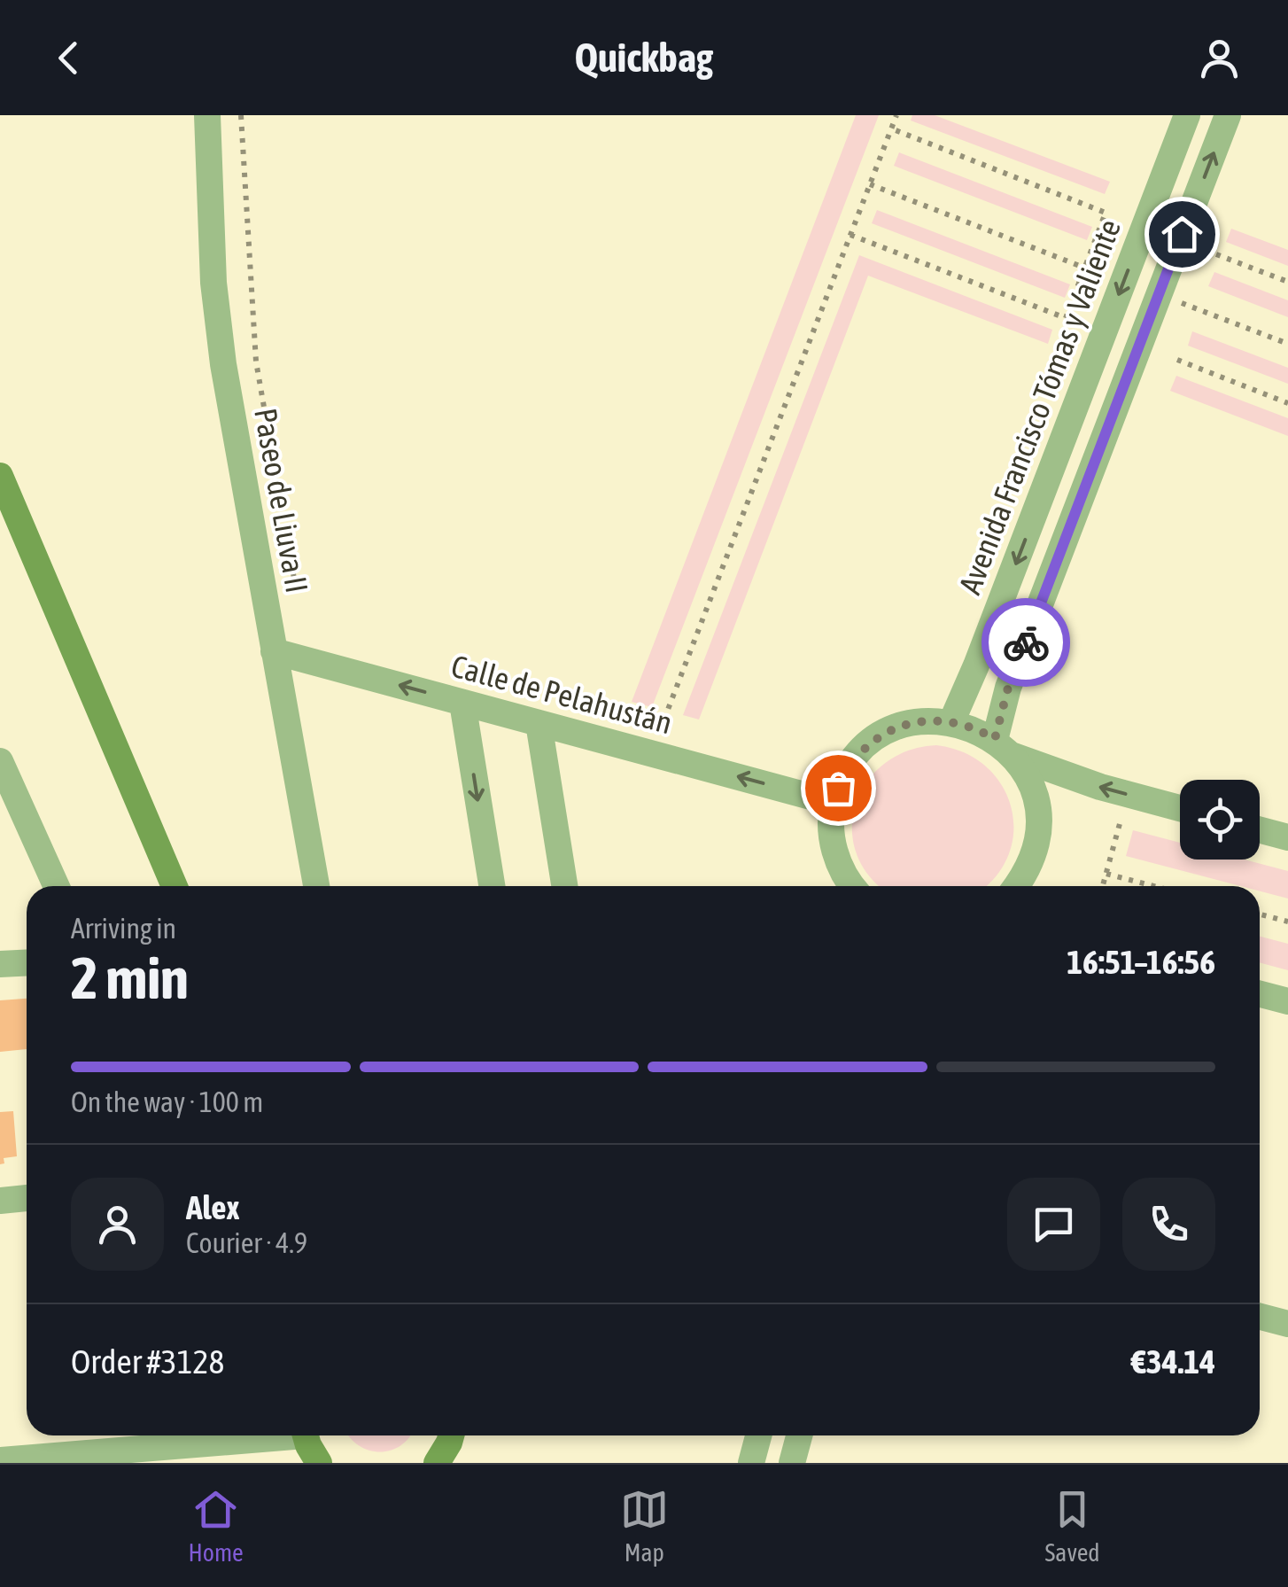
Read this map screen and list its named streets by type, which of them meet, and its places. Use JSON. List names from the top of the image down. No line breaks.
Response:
{"streets":{"street":["Avenida Francisco Tómas y Valiente","Paseo de Liuva II","Calle de Pelahustán"]},"crossings":[["Paseo de Liuva II","Calle de Pelahustán"]],"one_way":["Calle de Pelahustán"],"page":{"header":"Quickbag","heading":["2 min","Arriving in","16:51–16:56"],"panel":["Alex","Courier · 4.9","Order #3128","€34.14"],"bar":"On the way · 100 m","tabs":["Home","Map","Saved"]}}
